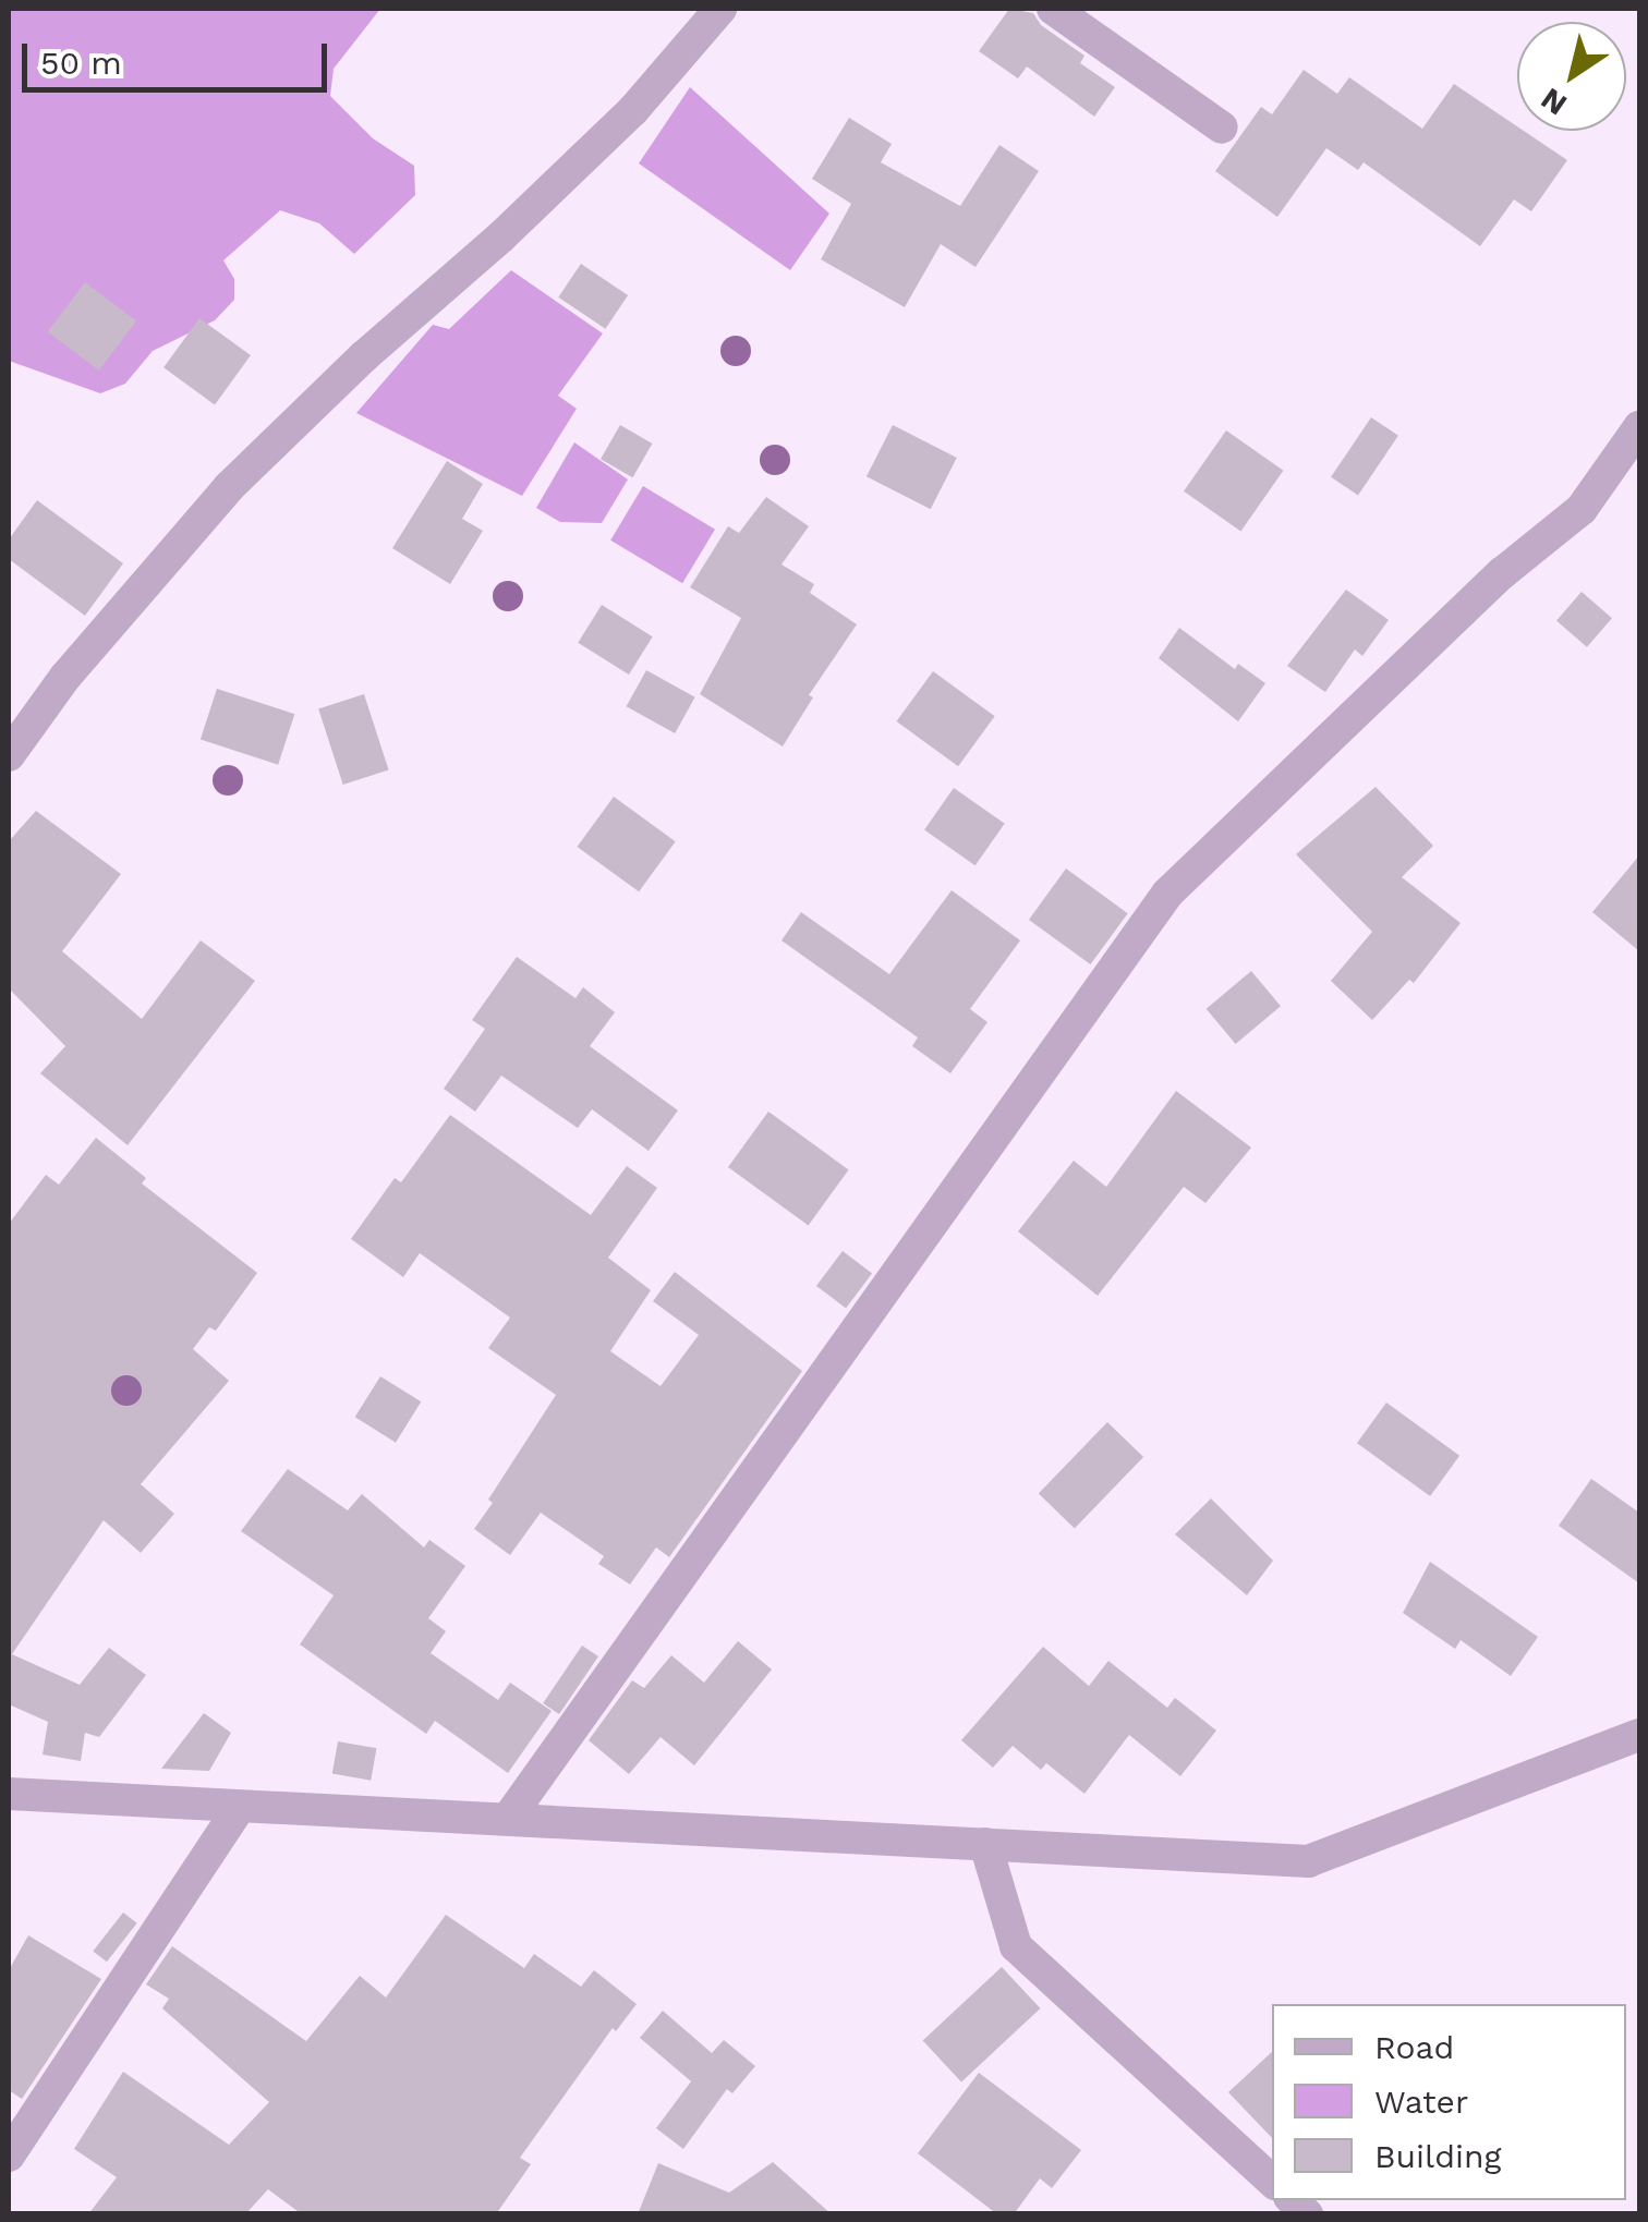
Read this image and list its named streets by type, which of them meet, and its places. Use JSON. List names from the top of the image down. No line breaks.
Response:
{"legend":["Road","Water","Building"],"scale_bar":"50 m","north":"bottom left"}
